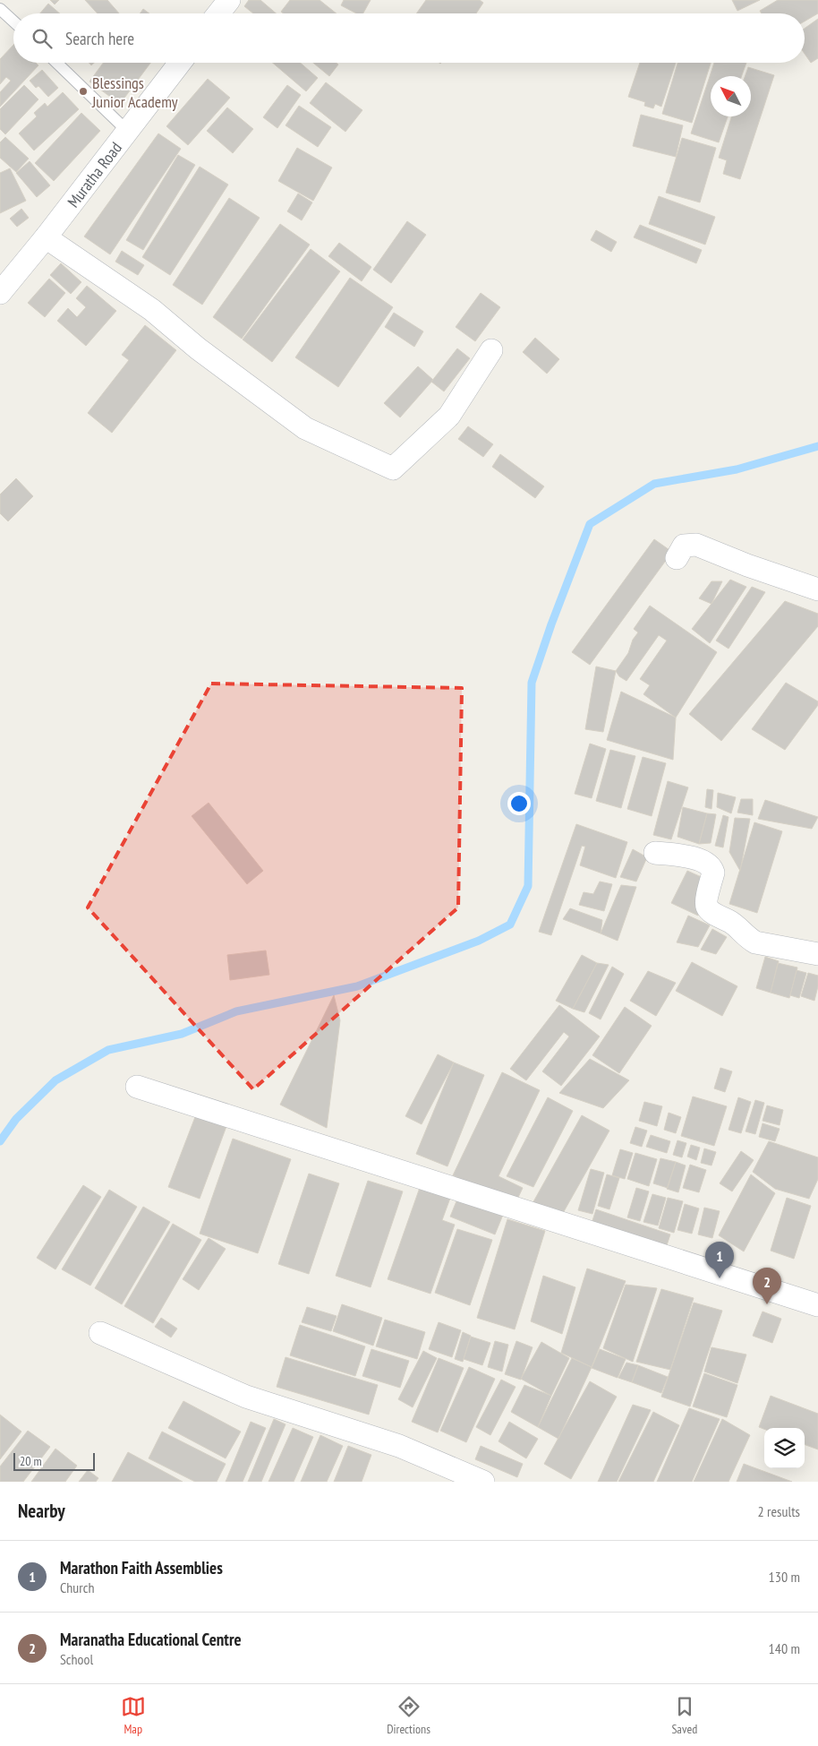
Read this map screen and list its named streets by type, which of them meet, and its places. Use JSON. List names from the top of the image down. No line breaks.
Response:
{"streets":{"street":["Muratha Road"]},"places":["Blessings Junior Academy"],"scale_bar":"20 m","north":"top left","page":{"search":"Search here","pins":["1","2"],"scale":"20 m","heading":["Nearby","2 results"],"list":[{"mark":"1","name":"Marathon Faith Assemblies","note":"Church","value":"130 m"},{"mark":"2","name":"Maranatha Educational Centre","note":"School","value":"140 m"}],"nav":["Map","Directions","Saved"]}}
